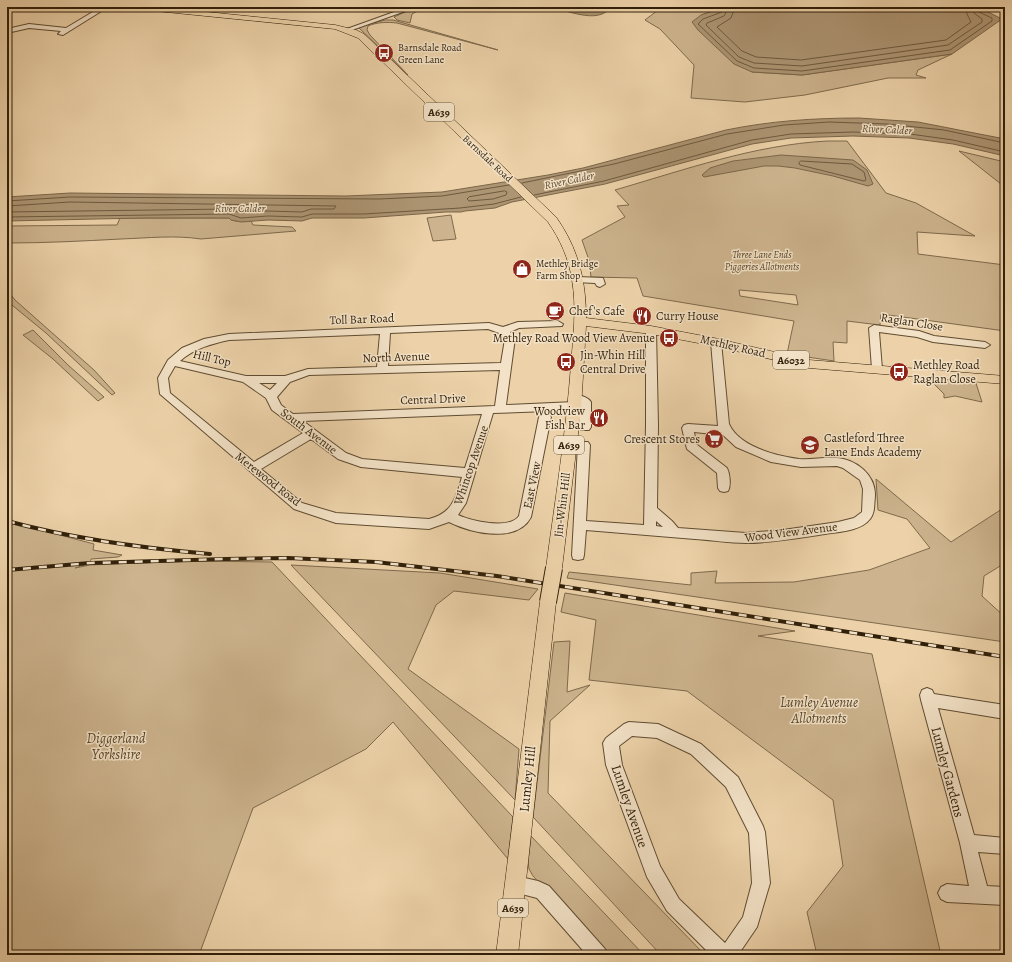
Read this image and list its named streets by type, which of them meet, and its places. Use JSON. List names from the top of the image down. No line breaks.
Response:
{"streets":{"main road":["A639","Barnsdale Road","Methley Road","A6032","Jin-Whin Hill","Lumley Hill"],"street":["Toll Bar Road","Raglan Close","North Avenue","Hill Top","Central Drive","South Avenue","Whincop Avenue","Merewood Road","East View","Wood View Avenue","Lumley Gardens","Lumley Avenue"]},"crossings":[["Barnsdale Road","Jin-Whin Hill"],["Toll Bar Road","Hill Top"],["Toll Bar Road","Whincop Avenue"],["Toll Bar Road","Merewood Road"],["Raglan Close","Methley Road"],["Methley Road","Jin-Whin Hill"],["North Avenue","Hill Top"],["North Avenue","South Avenue"],["North Avenue","Whincop Avenue"],["Hill Top","South Avenue"],["Hill Top","Merewood Road"],["Central Drive","South Avenue"],["Central Drive","Whincop Avenue"],["Central Drive","Jin-Whin Hill"],["South Avenue","Whincop Avenue"],["Whincop Avenue","Merewood Road"],["Whincop Avenue","East View"],["Merewood Road","East View"],["Jin-Whin Hill","Lumley Hill"]],"water":["River Calder"],"parks":["Three Lane Ends Piggeries Allotments","Lumley Avenue Allotments","Diggerland Yorkshire"],"places":{"bus stop":["Barnsdale Road Green Lane","Methley Road Wood View Avenue","Jin-Whin Hill Central Drive","Methley Road Raglan Close"],"shop":["Methley Bridge Farm Shop"],"cafe":["Chef's Cafe"],"restaurant":["Curry House","Woodview Fish Bar"],"supermarket":["Crescent Stores"],"school or university":["Castleford Three Lane Ends Academy"]}}
